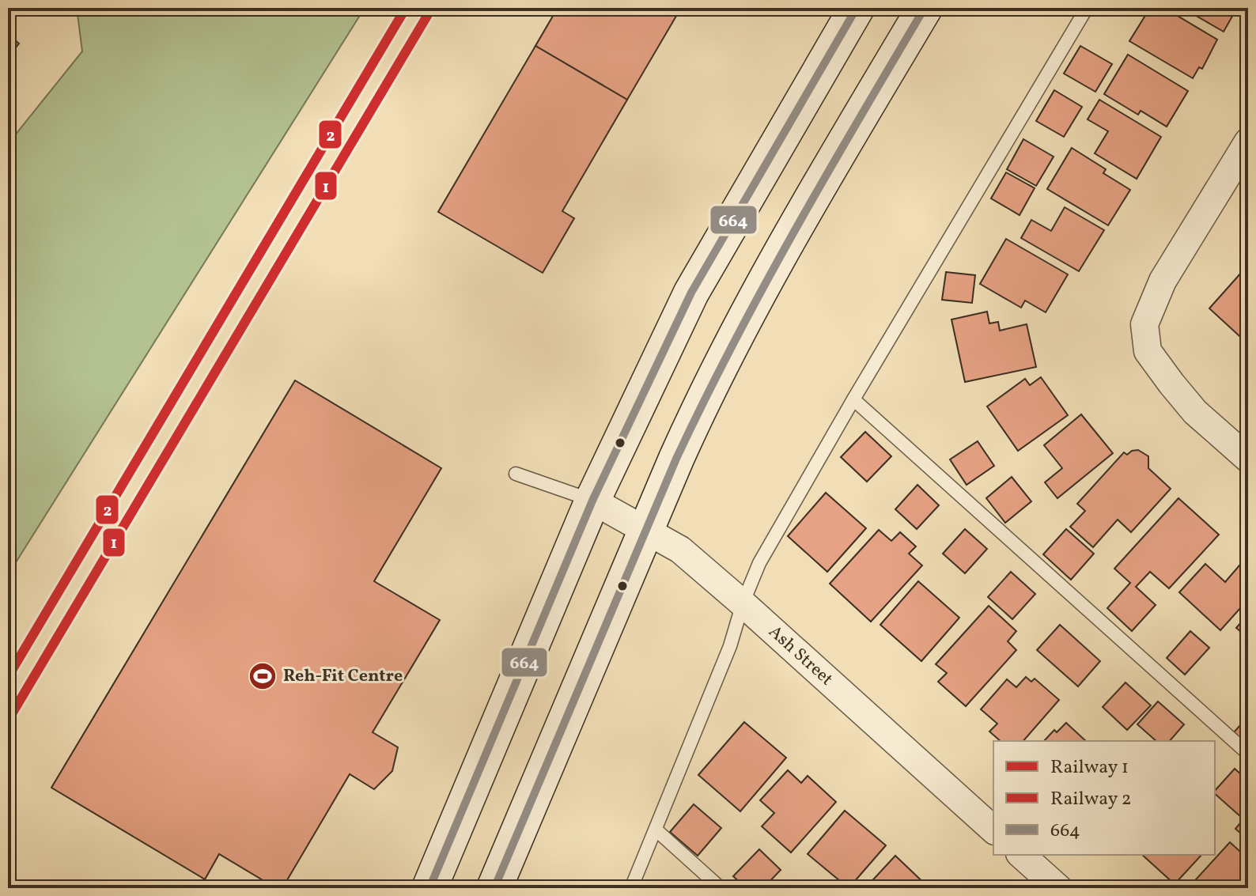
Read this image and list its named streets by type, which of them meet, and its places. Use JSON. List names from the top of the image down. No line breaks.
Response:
{"streets":{"street":["Ash Street"]},"places":{"sports":["Reh-Fit Centre"]},"lines":["rail line 1","rail line 2","transit line 664"],"legend":["Railway 1","Railway 2","664"]}
